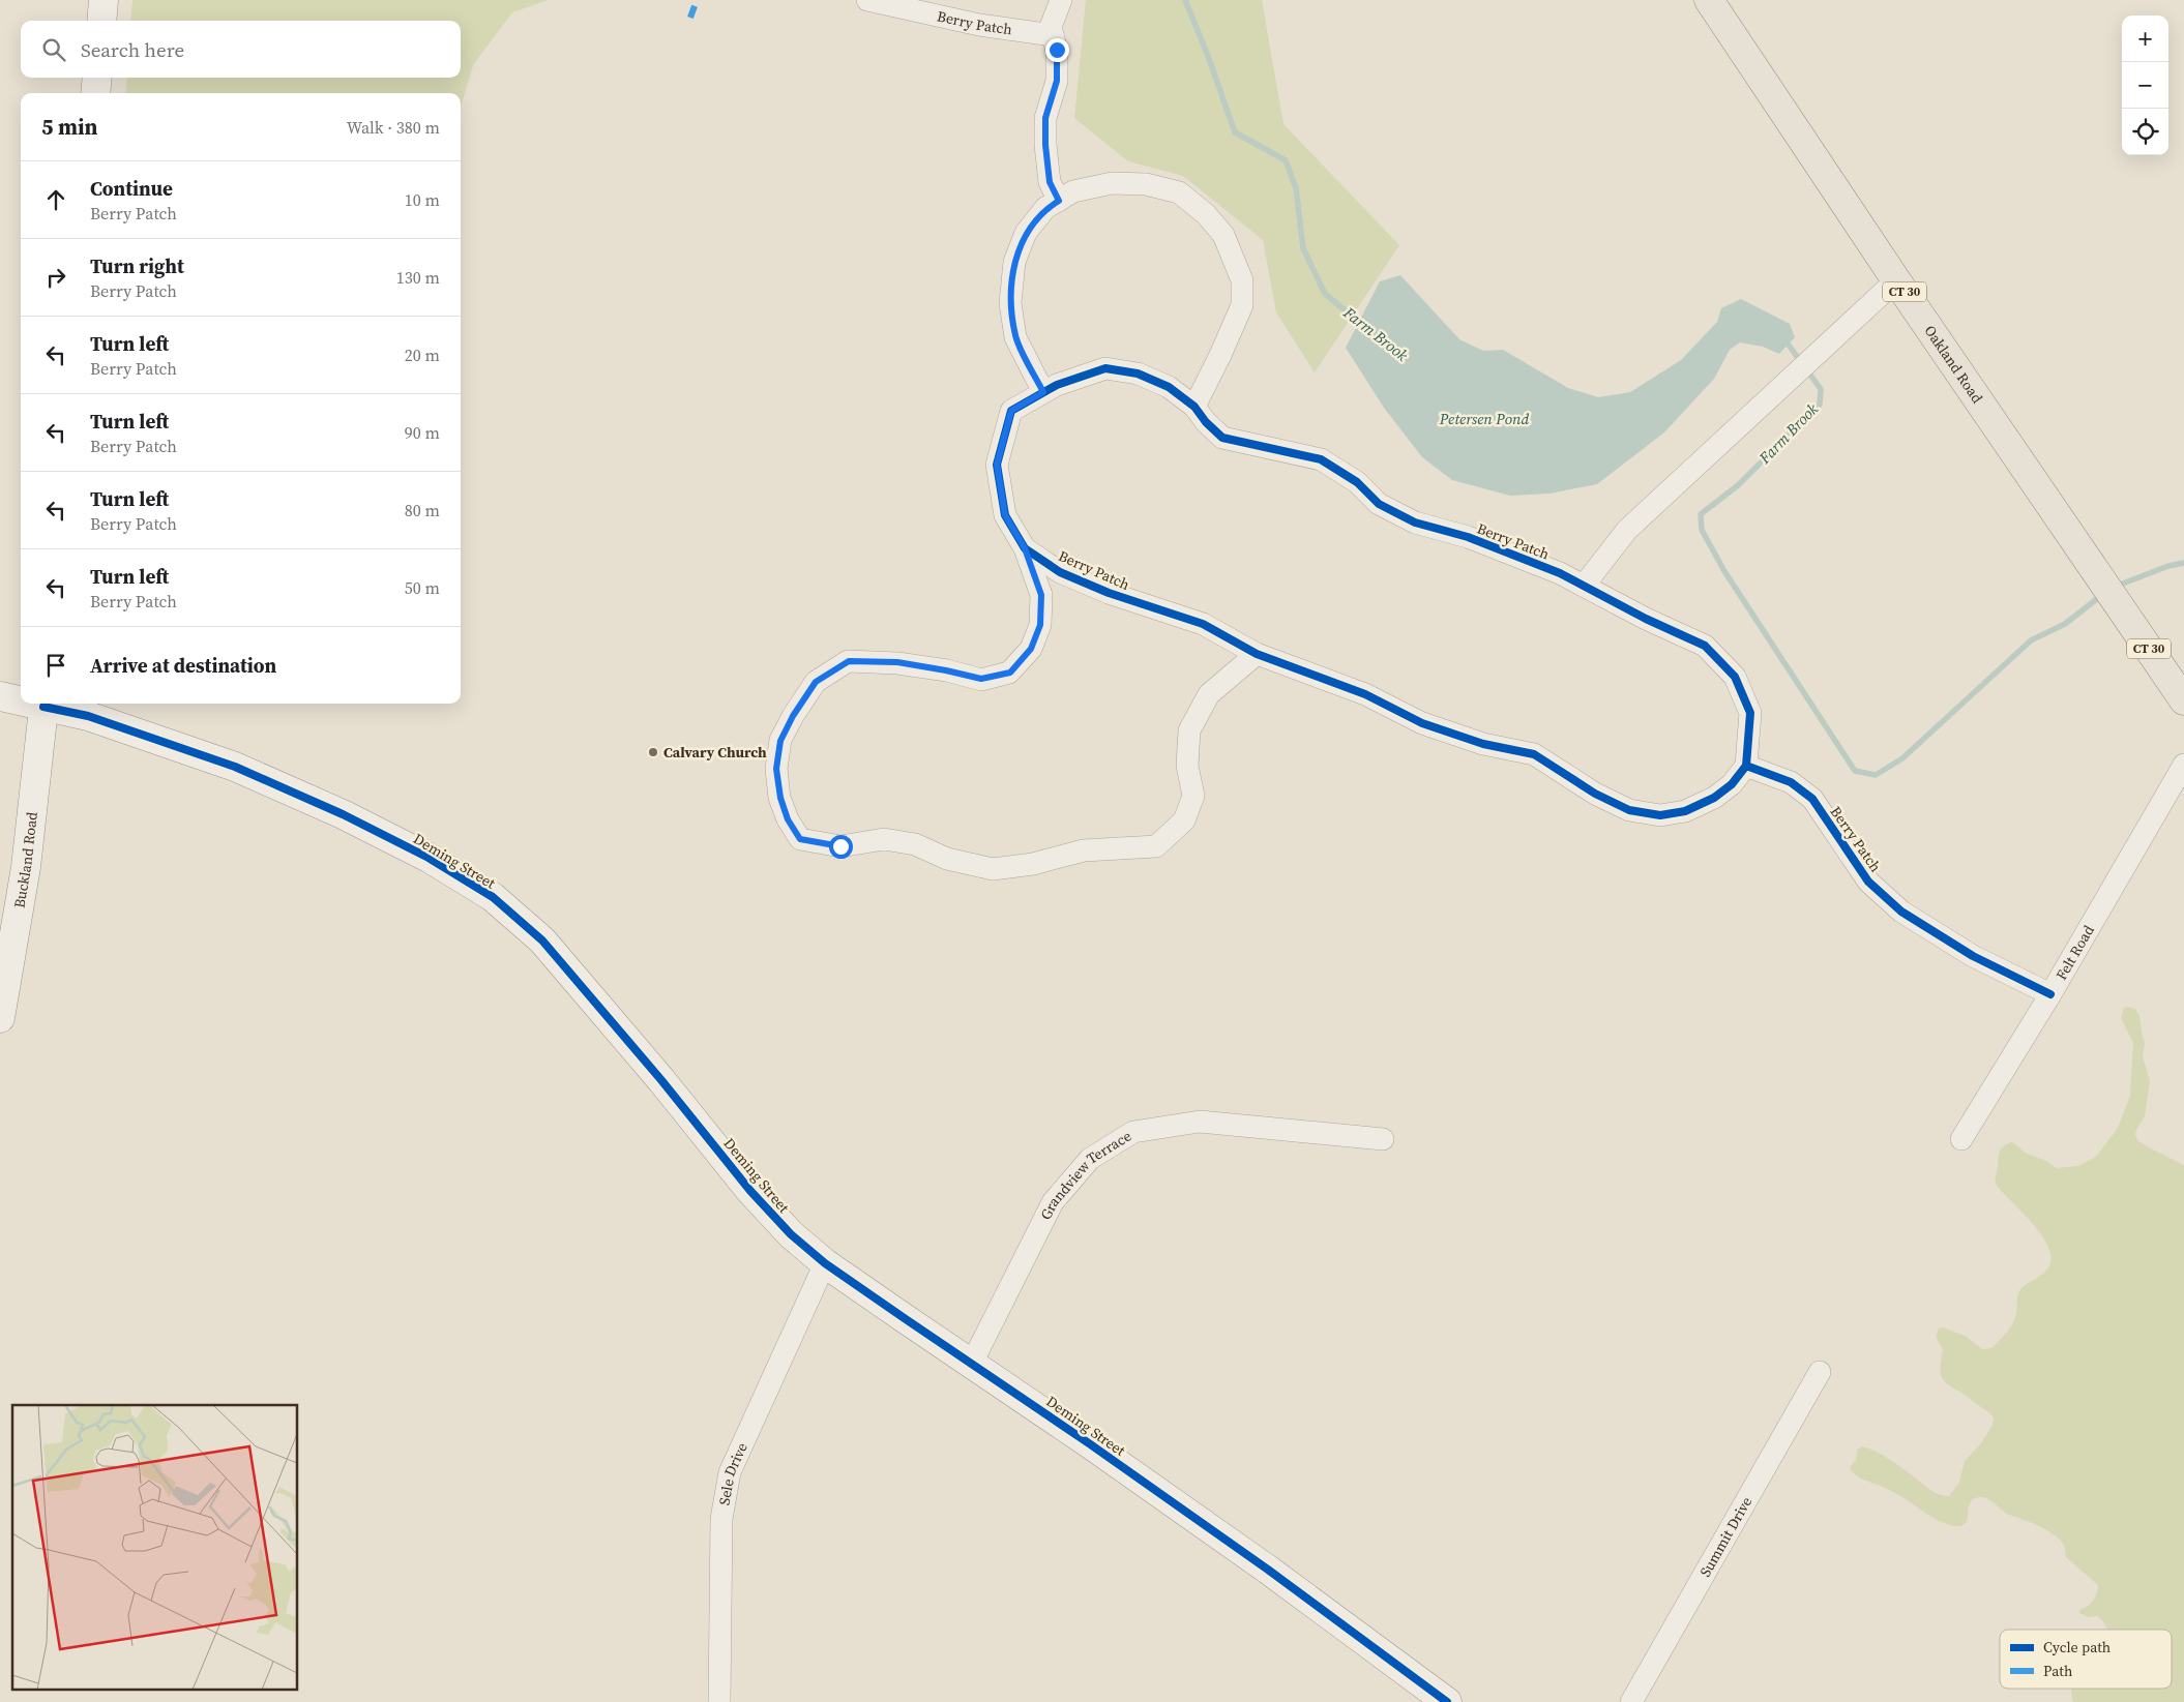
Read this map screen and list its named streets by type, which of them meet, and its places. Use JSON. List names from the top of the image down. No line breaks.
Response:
{"streets":{"main road":["CT 30","Oakland Road"],"street":["Berry Patch","Buckland Road","Deming Street","Felt Road","Grandview Terrace","Sele Drive","Summit Drive"]},"crossings":[["Berry Patch","Felt Road"],["Buckland Road","Deming Street"],["Deming Street","Grandview Terrace"],["Deming Street","Sele Drive"]],"water":["Farm Brook","Petersen Pond"],"places":["Calvary Church"],"legend":["Cycle path","Path"],"page":{"map_buttons":["+","−"],"search":"Search here","heading":["5 min","Walk · 380 m"],"list":[["Continue","Berry Patch","10 m"],["Turn right","Berry Patch","130 m"],["Turn left","Berry Patch","20 m"],["Turn left","Berry Patch","90 m"],["Turn left","Berry Patch","80 m"],["Turn left","Berry Patch","50 m"],"Arrive at destination"]}}
